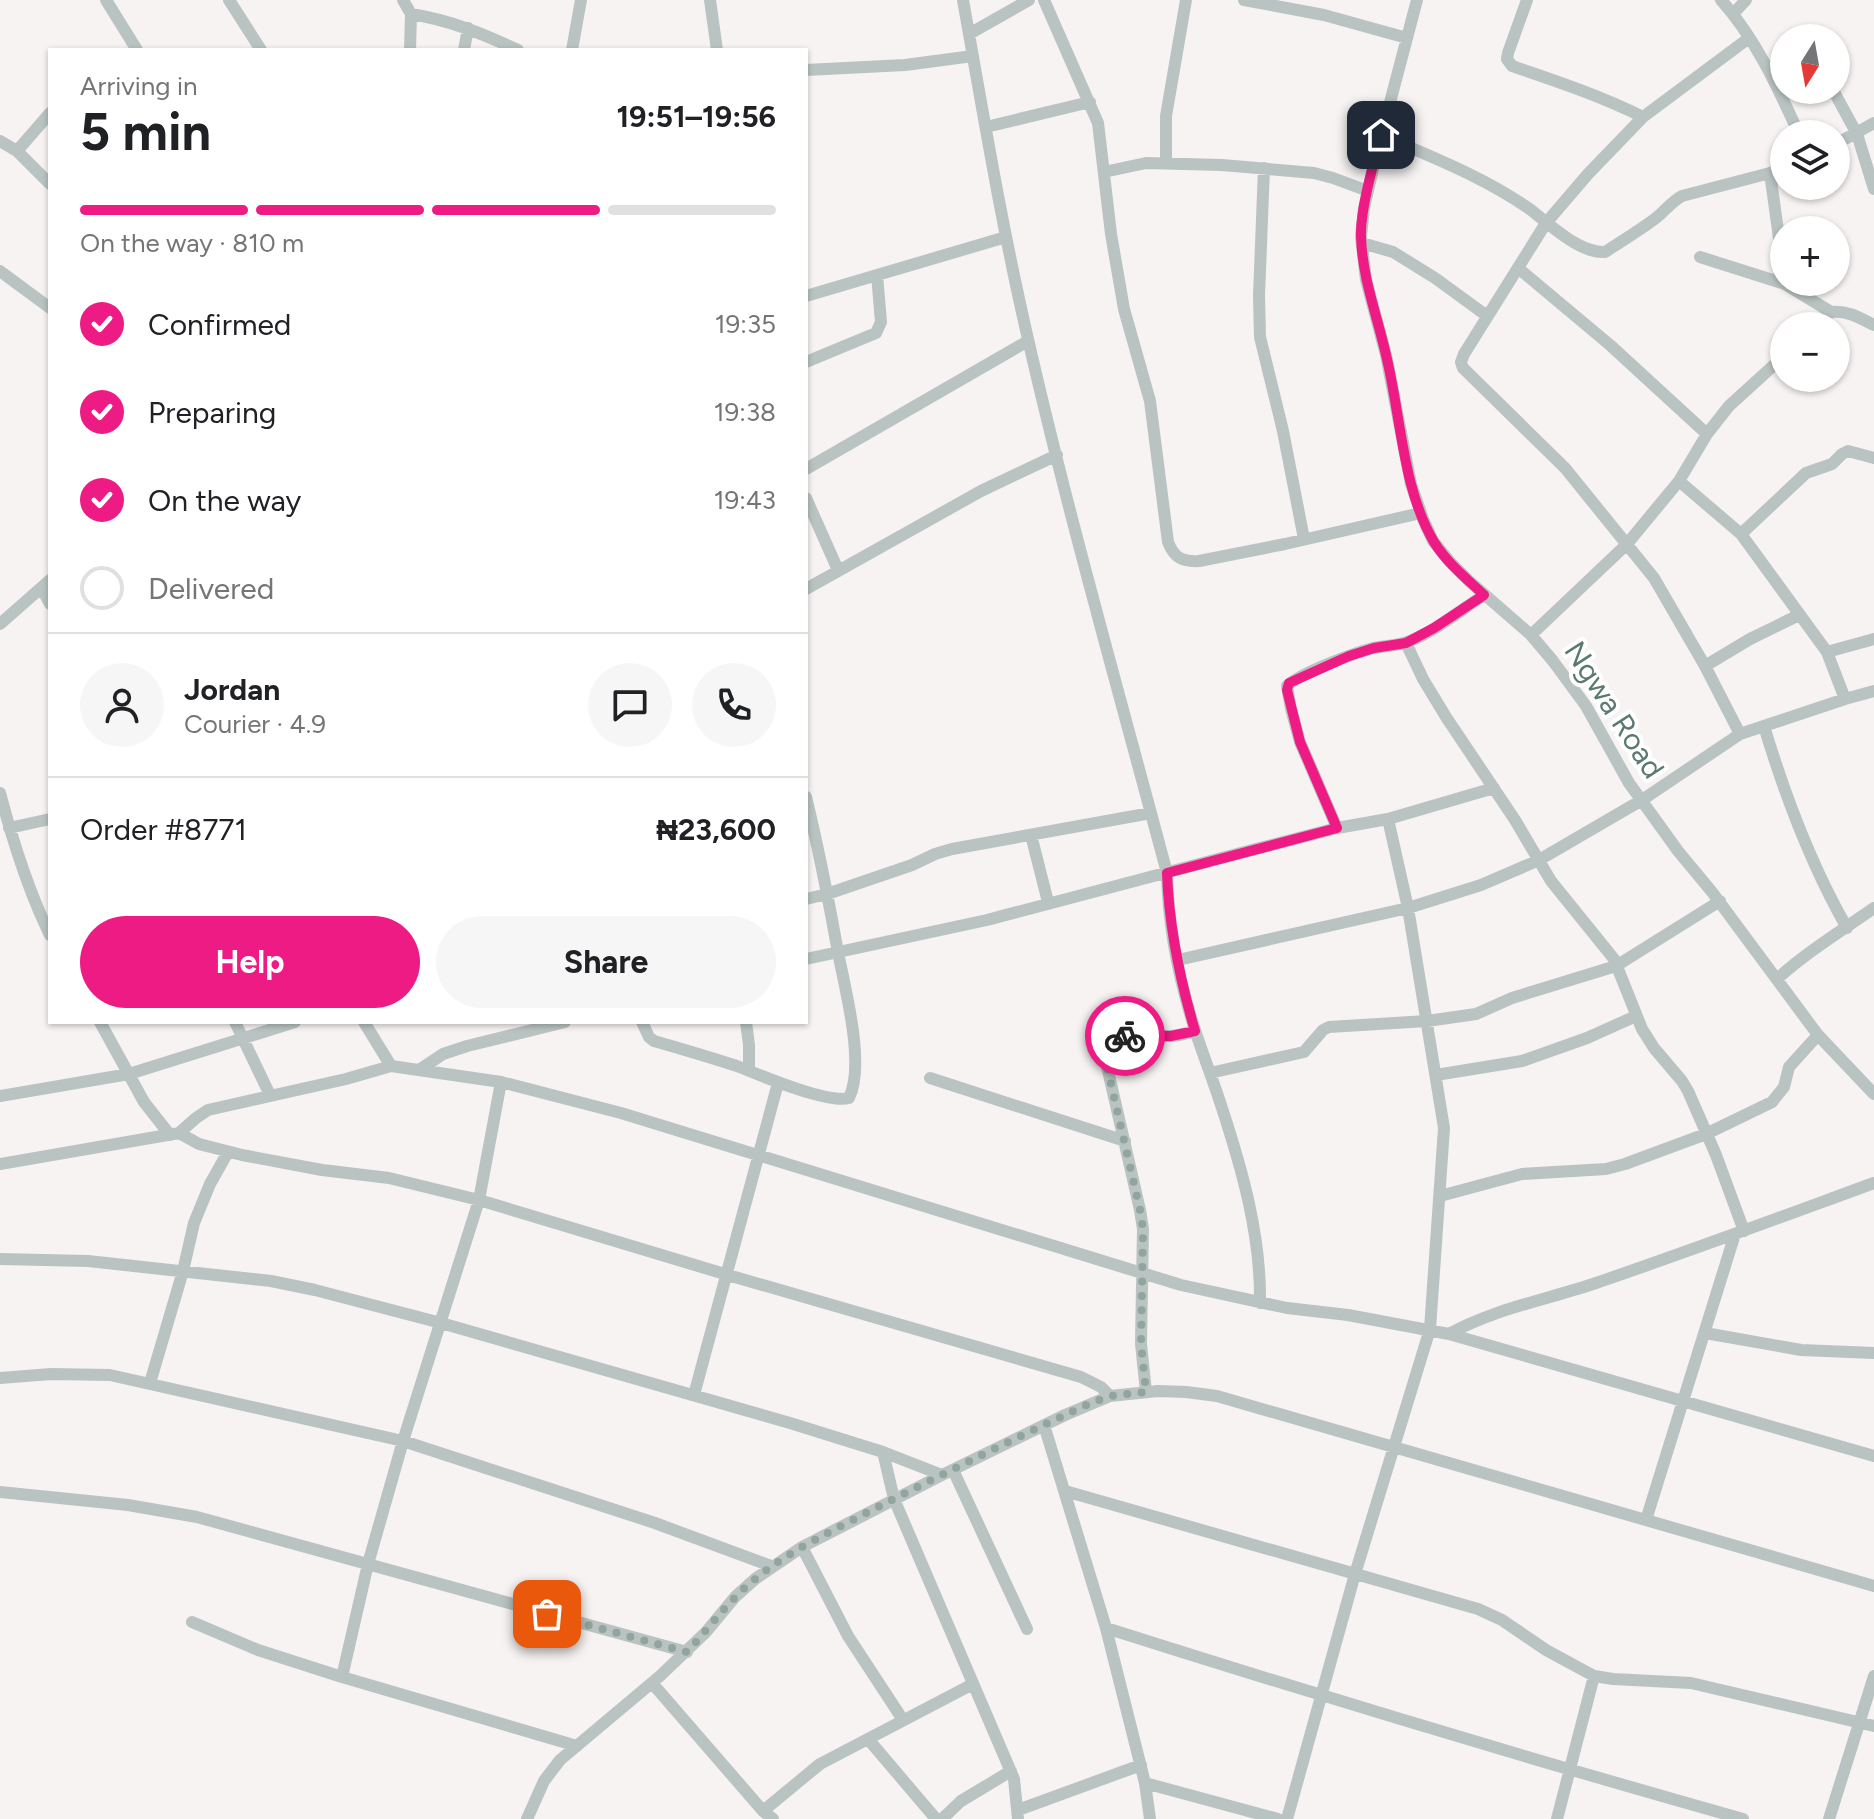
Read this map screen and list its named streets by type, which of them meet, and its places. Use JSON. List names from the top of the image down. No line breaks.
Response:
{"streets":{"street":["Ngwa Road"]},"north":"bottom","page":{"map_buttons":["+","−"],"heading":["5 min","Arriving in","19:51–19:56"],"panel":["Jordan","Courier · 4.9","Order #8771","₦23,600"],"bar":"On the way · 810 m","list":[["Confirmed","19:35"],["Preparing","19:38"],["On the way","19:43"],"Delivered"],"buttons":["Help","Share"]}}
